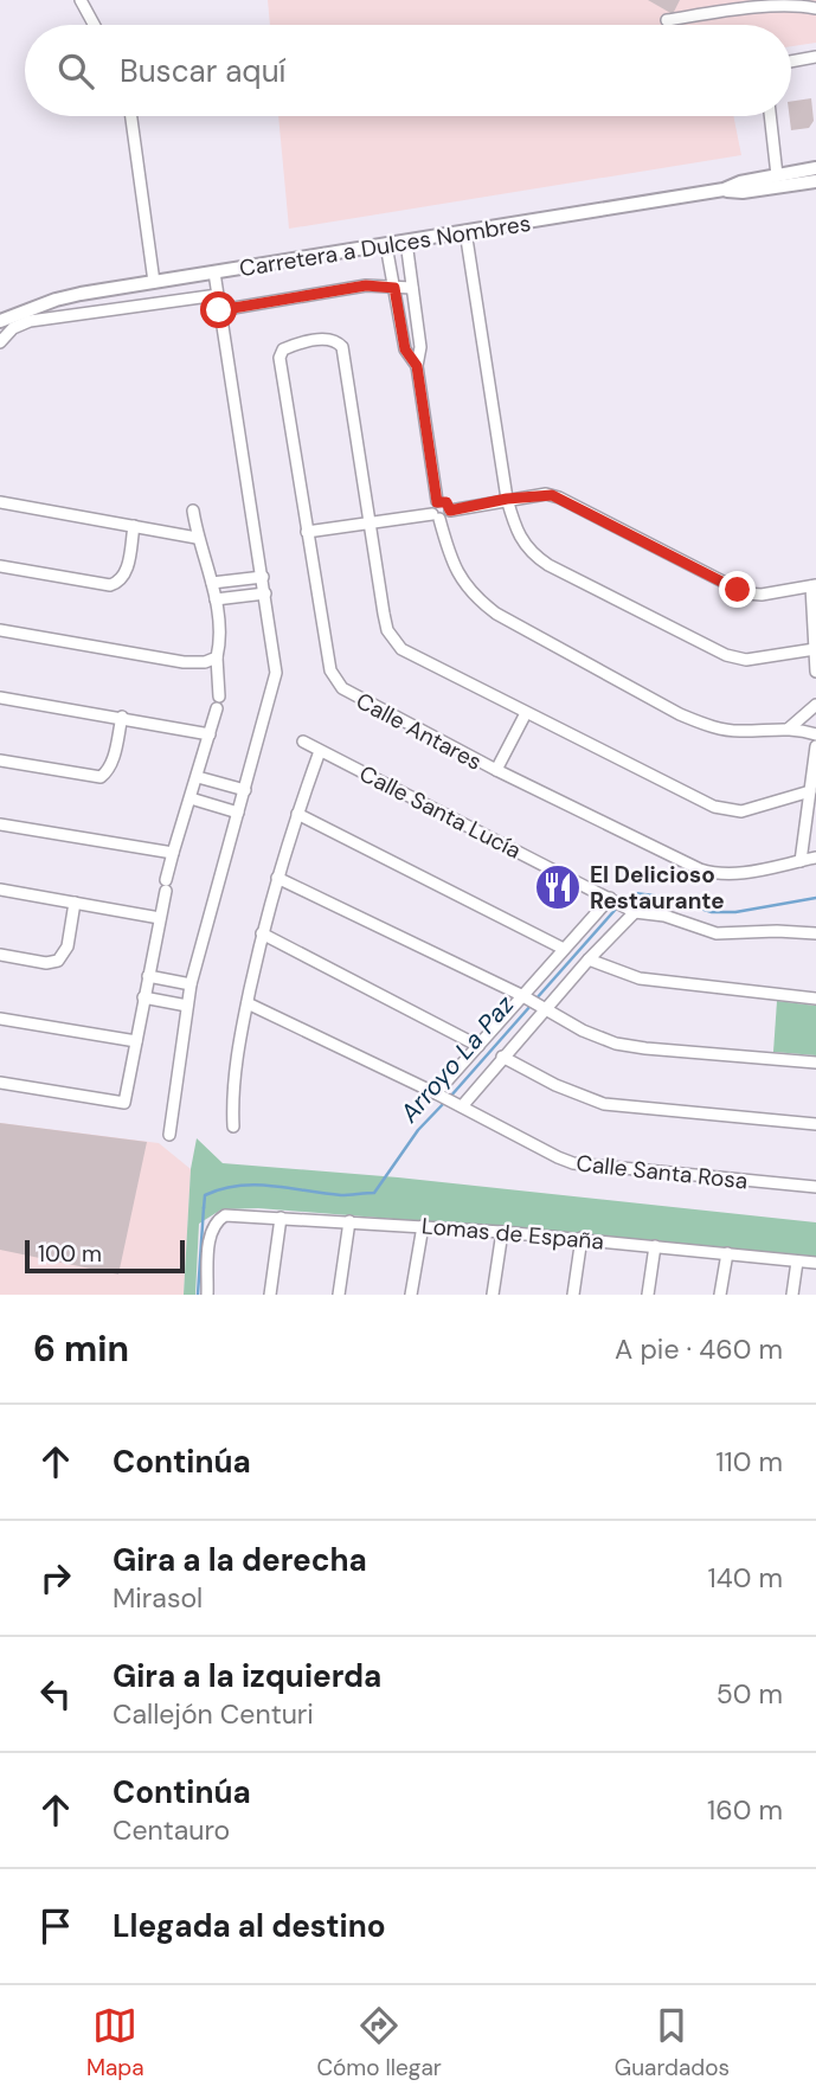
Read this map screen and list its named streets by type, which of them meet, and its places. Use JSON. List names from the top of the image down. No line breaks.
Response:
{"streets":{"main road":["Carretera a Dulces Nombres"],"street":["Calle Antares","Calle Santa Lucía","Calle Santa Rosa","Lomas de España"]},"water":["Arroyo La Paz"],"places":{"restaurant":["El Delicioso Restaurante"]},"scale_bar":"100 m","page":{"search":"Buscar aquí","scale":"100 m","heading":["6 min","A pie · 460 m"],"list":[["Continúa","110 m"],["Gira a la derecha","Mirasol","140 m"],["Gira a la izquierda","Callejón Centuri","50 m"],["Continúa","Centauro","160 m"],"Llegada al destino"],"nav":["Mapa","Cómo llegar","Guardados"]}}
